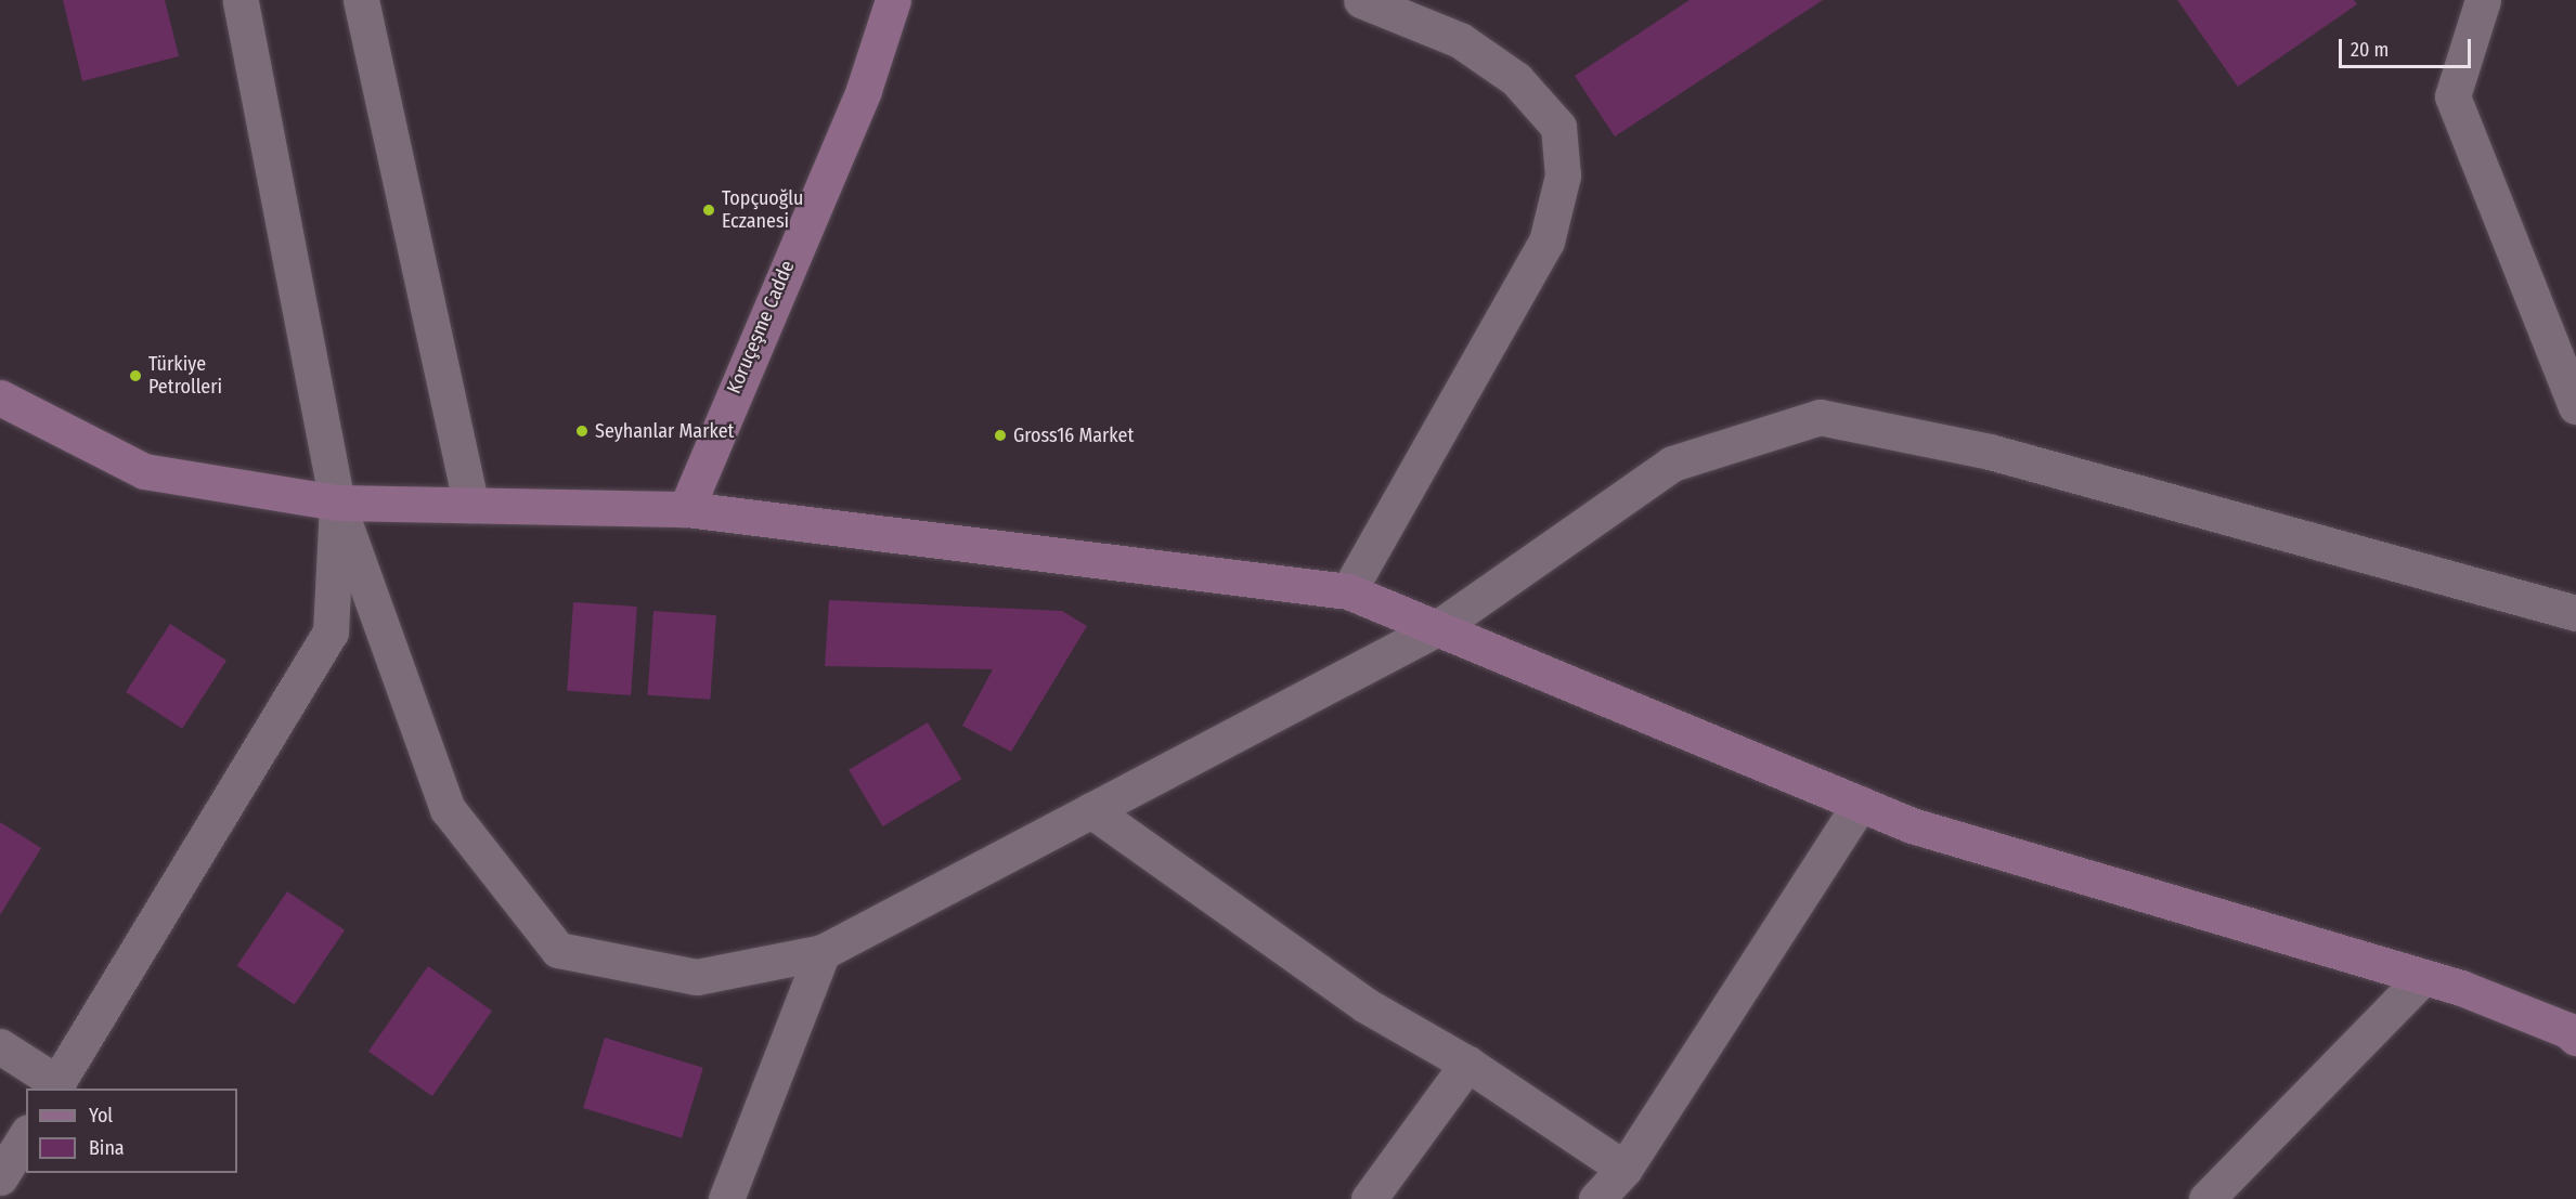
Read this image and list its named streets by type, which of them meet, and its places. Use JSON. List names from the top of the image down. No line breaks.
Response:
{"streets":{"street":["Koruçeşme Cadde"]},"places":["Topçuoğlu Eczanesi","Türkiye Petrolleri","Seyhanlar Market","Gross16 Market"],"legend":["Yol","Bina"],"scale_bar":"20 m"}
